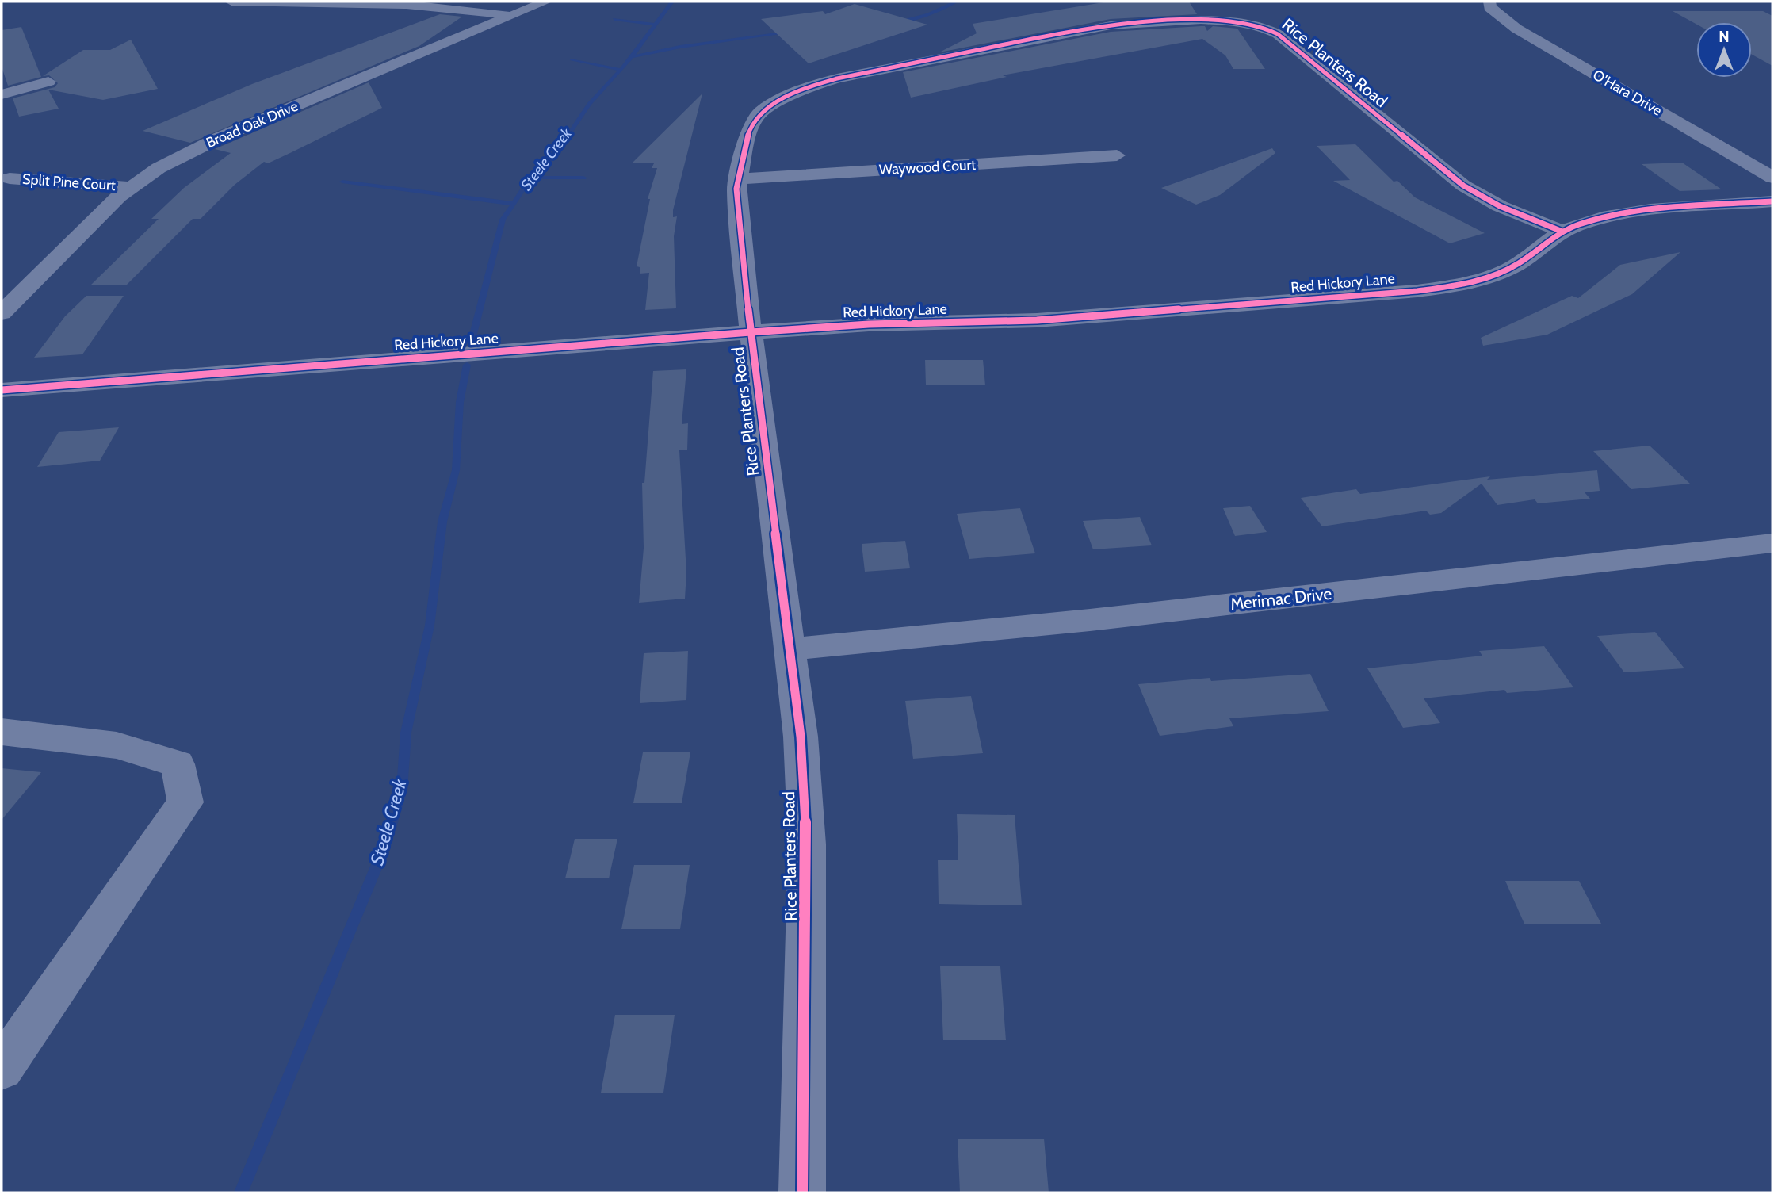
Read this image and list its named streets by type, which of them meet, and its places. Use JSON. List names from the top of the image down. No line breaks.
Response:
{"streets":{"street":["Rice Planters Road","O'Hara Drive","Broad Oak Drive","Waywood Court","Split Pine Court","Red Hickory Lane","Merimac Drive"]},"crossings":[["Rice Planters Road","Waywood Court"],["Rice Planters Road","Red Hickory Lane"],["Rice Planters Road","Merimac Drive"],["Broad Oak Drive","Split Pine Court"]],"water":["Steele Creek"],"north":"top"}
